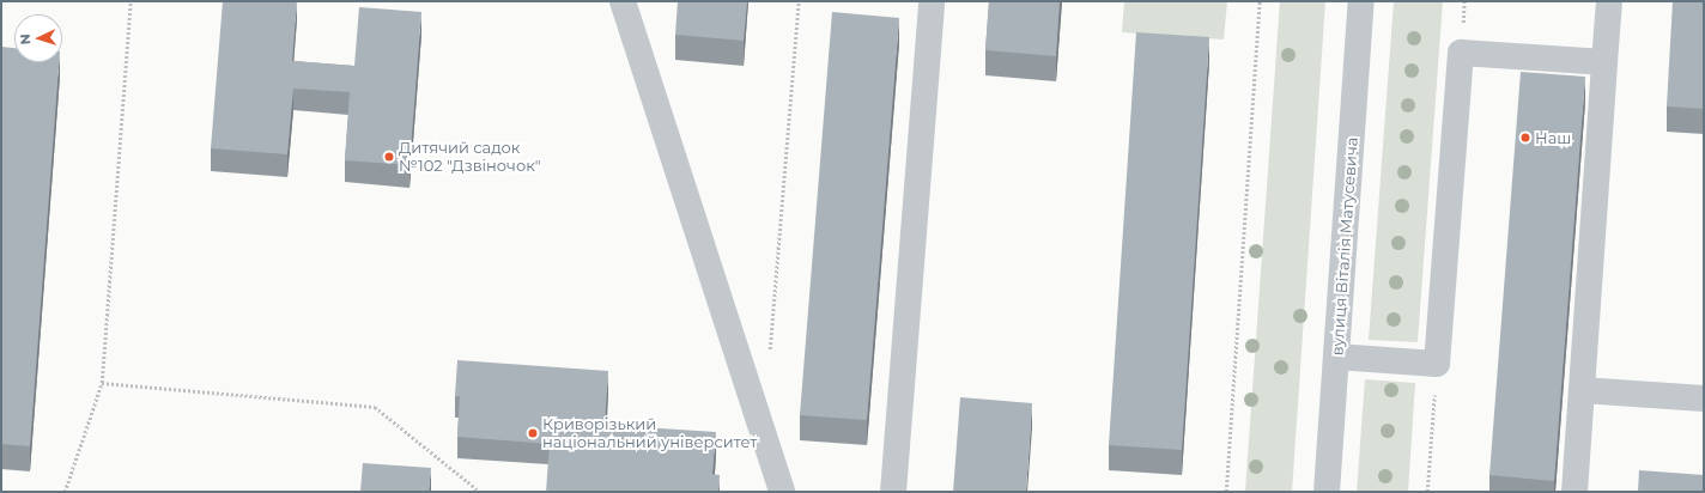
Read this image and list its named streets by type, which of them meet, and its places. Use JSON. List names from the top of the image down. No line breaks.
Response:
{"streets":{"street":["вулиця Віталія Матусевича"]},"places":["Наш","Дитячий садок №102 \"Дзвіночок\"","Криворізький національний університет"],"north":"left"}
